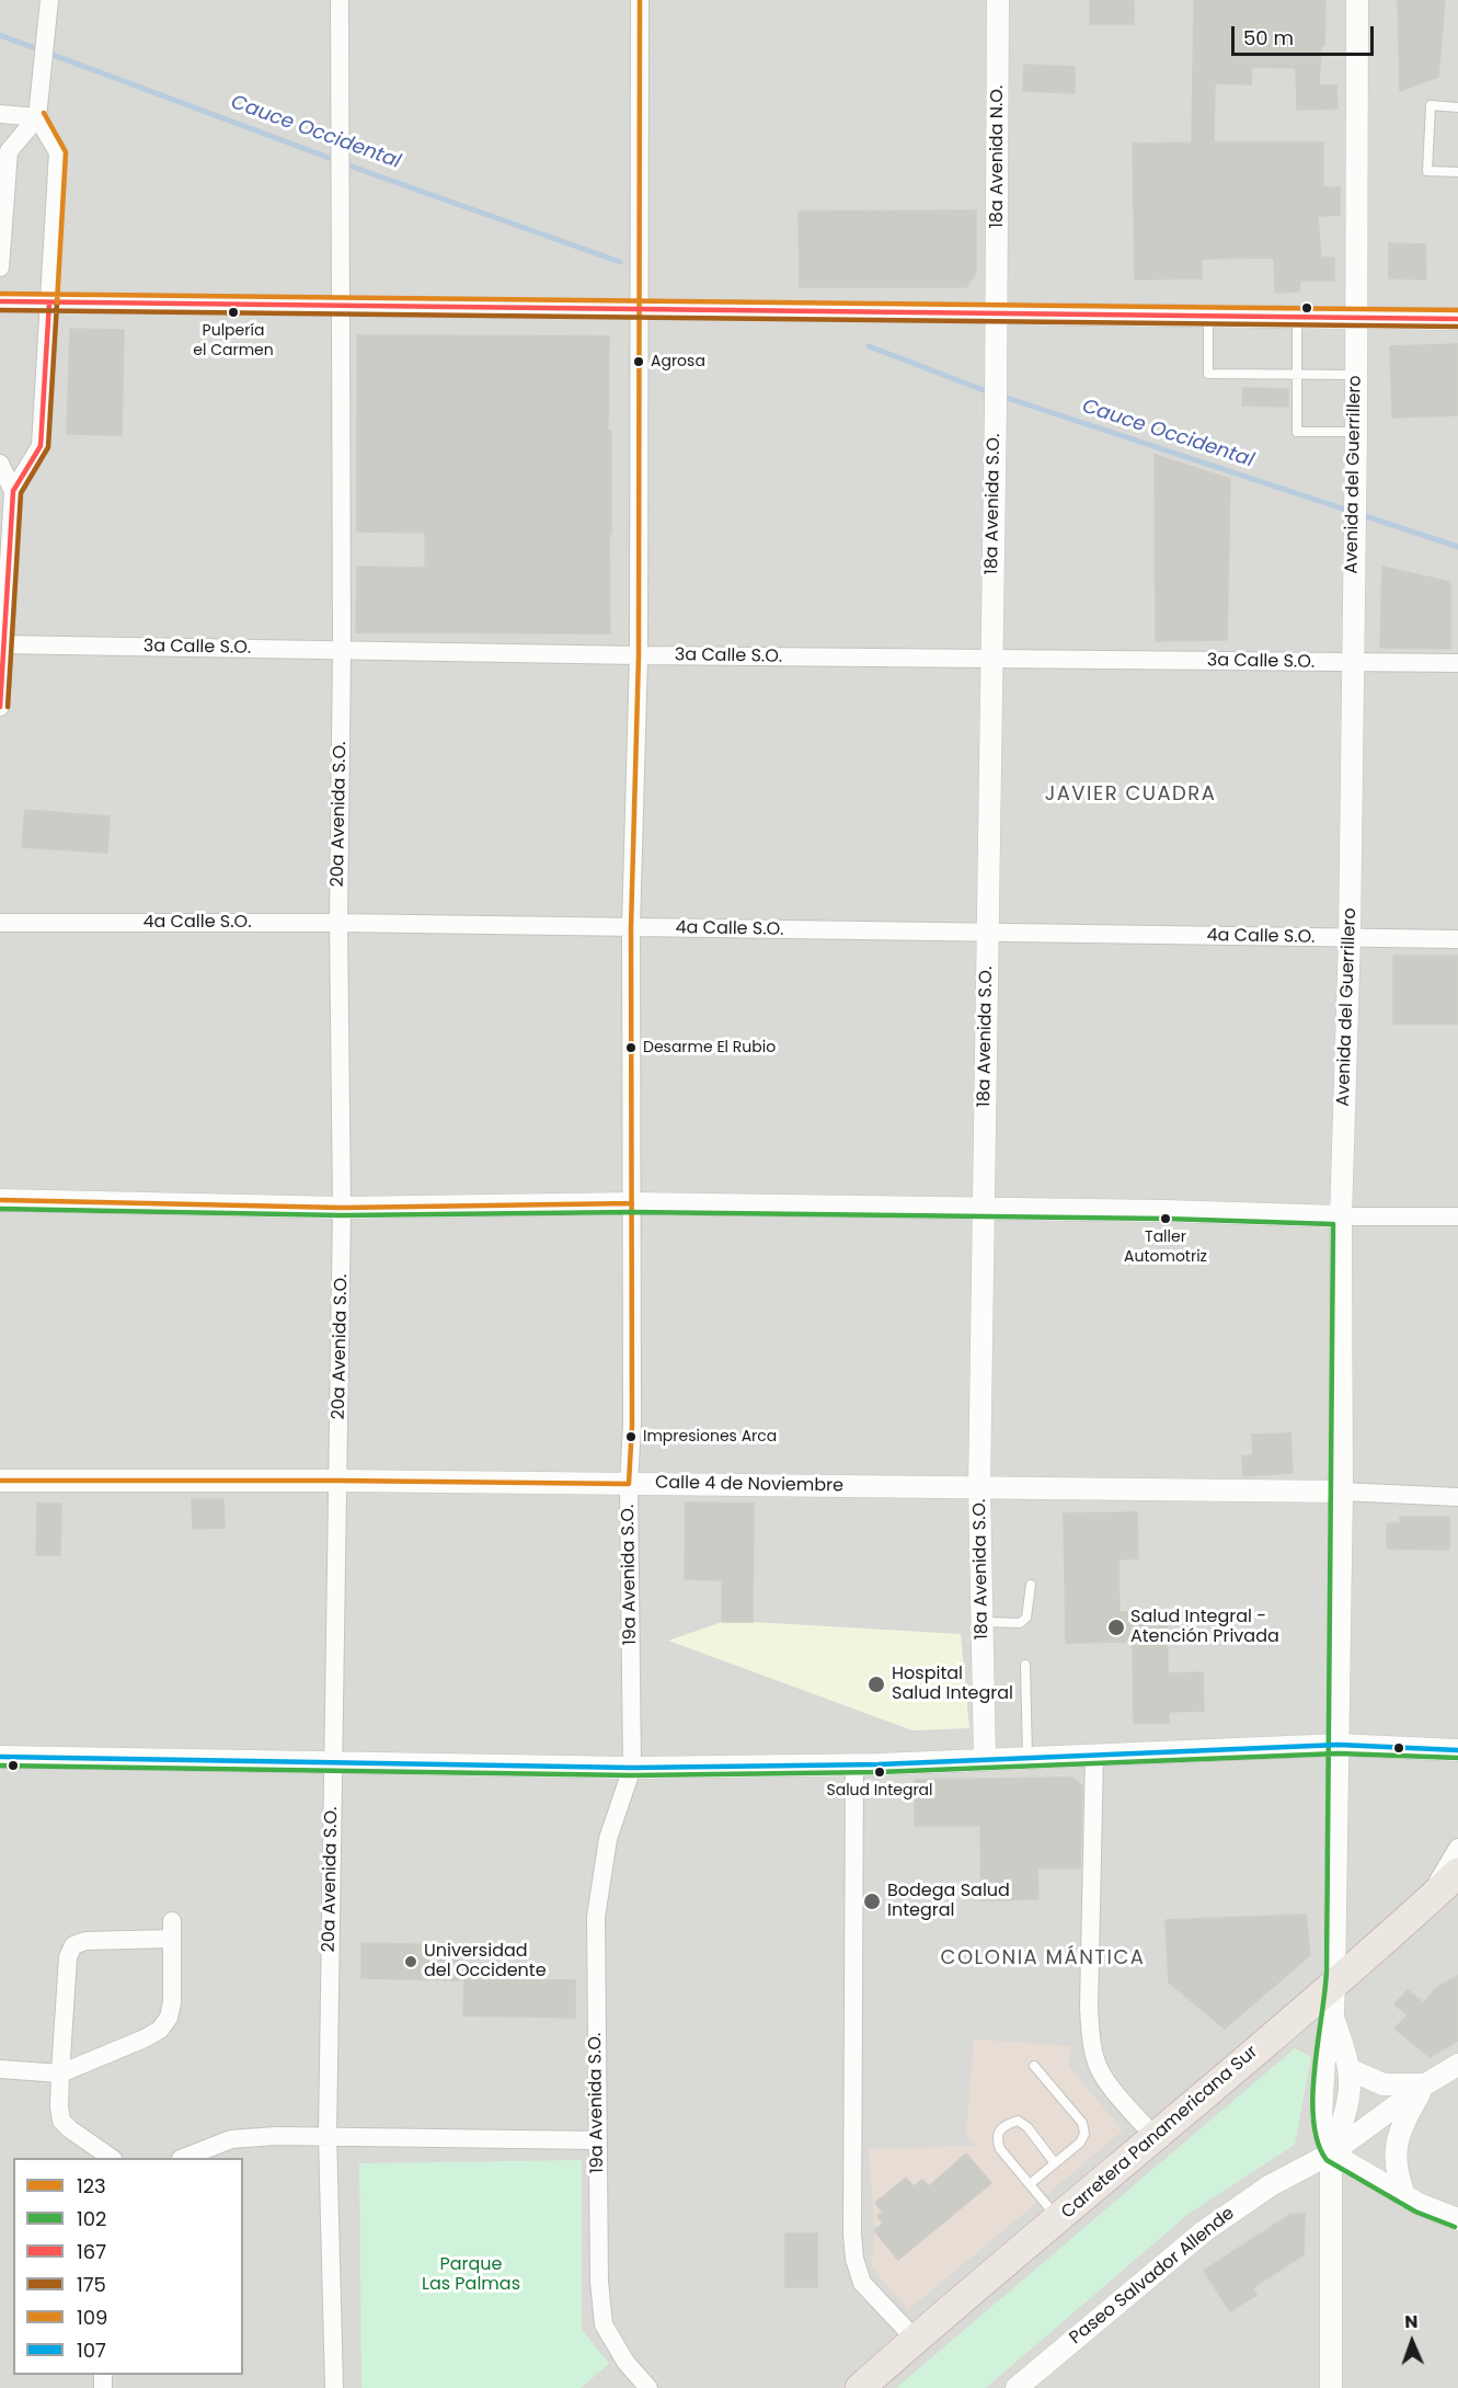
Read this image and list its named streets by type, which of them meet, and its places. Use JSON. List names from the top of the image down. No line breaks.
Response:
{"streets":{"highway":["Carretera Panamericana Sur"],"street":["18a Avenida N.O.","Avenida del Guerrillero","18a Avenida S.O.","3a Calle S.O.","20a Avenida S.O.","4a Calle S.O.","Calle 4 de Noviembre","19a Avenida S.O.","Paseo Salvador Allende"]},"crossings":[["18a Avenida N.O.","18a Avenida S.O."],["Avenida del Guerrillero","3a Calle S.O."],["Avenida del Guerrillero","4a Calle S.O."],["Avenida del Guerrillero","Calle 4 de Noviembre"],["Avenida del Guerrillero","Carretera Panamericana Sur"],["Avenida del Guerrillero","Paseo Salvador Allende"],["18a Avenida S.O.","3a Calle S.O."],["18a Avenida S.O.","4a Calle S.O."],["18a Avenida S.O.","Calle 4 de Noviembre"],["3a Calle S.O.","20a Avenida S.O."],["3a Calle S.O.","19a Avenida S.O."],["20a Avenida S.O.","4a Calle S.O."],["20a Avenida S.O.","Calle 4 de Noviembre"],["4a Calle S.O.","19a Avenida S.O."],["Calle 4 de Noviembre","19a Avenida S.O."]],"districts":["JAVIER CUADRA","COLONIA MÁNTICA"],"water":["Cauce Occidental"],"parks":["Parque Las Palmas"],"places":["Pulpería el Carmen","Agrosa","Desarme El Rubio","Taller Automotriz","Impresiones Arca","Salud Integral - Atención Privada","Hospital Salud Integral","Salud Integral","Bodega Salud Integral","Universidad del Occidente"],"lines":["transit line 123","transit line 109","transit line 167","transit line 175","transit line 102","transit line 107"],"legend":["123","102","167","175","109","107"],"scale_bar":"50 m","north":"top"}
